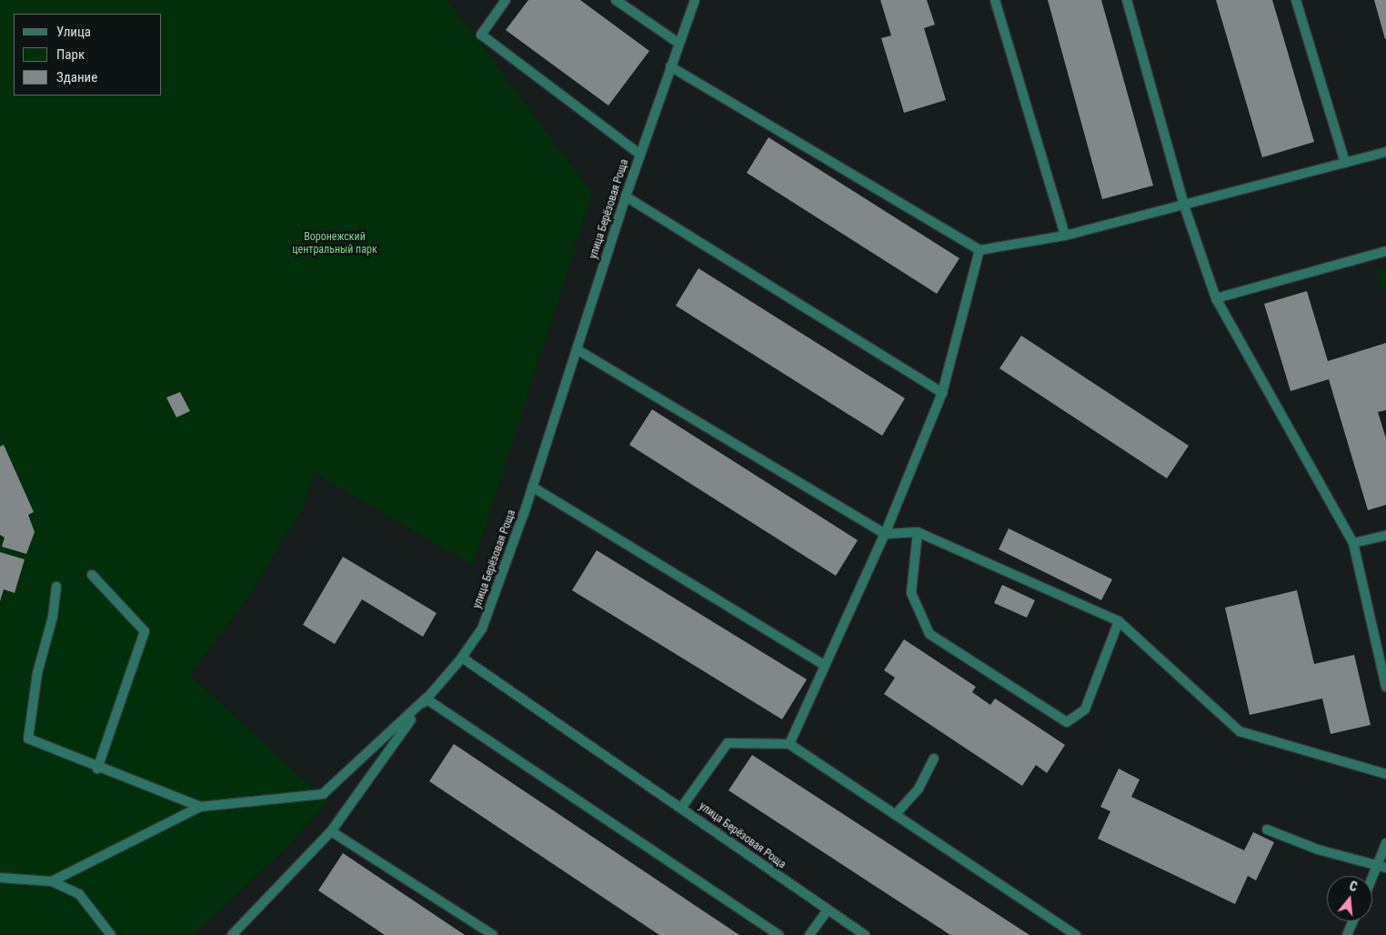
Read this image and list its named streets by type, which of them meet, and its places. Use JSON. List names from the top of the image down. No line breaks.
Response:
{"streets":{"street":["улица Берёзовая Роща"]},"parks":["Воронежский центральный парк"],"legend":["Улица","Парк","Здание"],"north":"top"}
